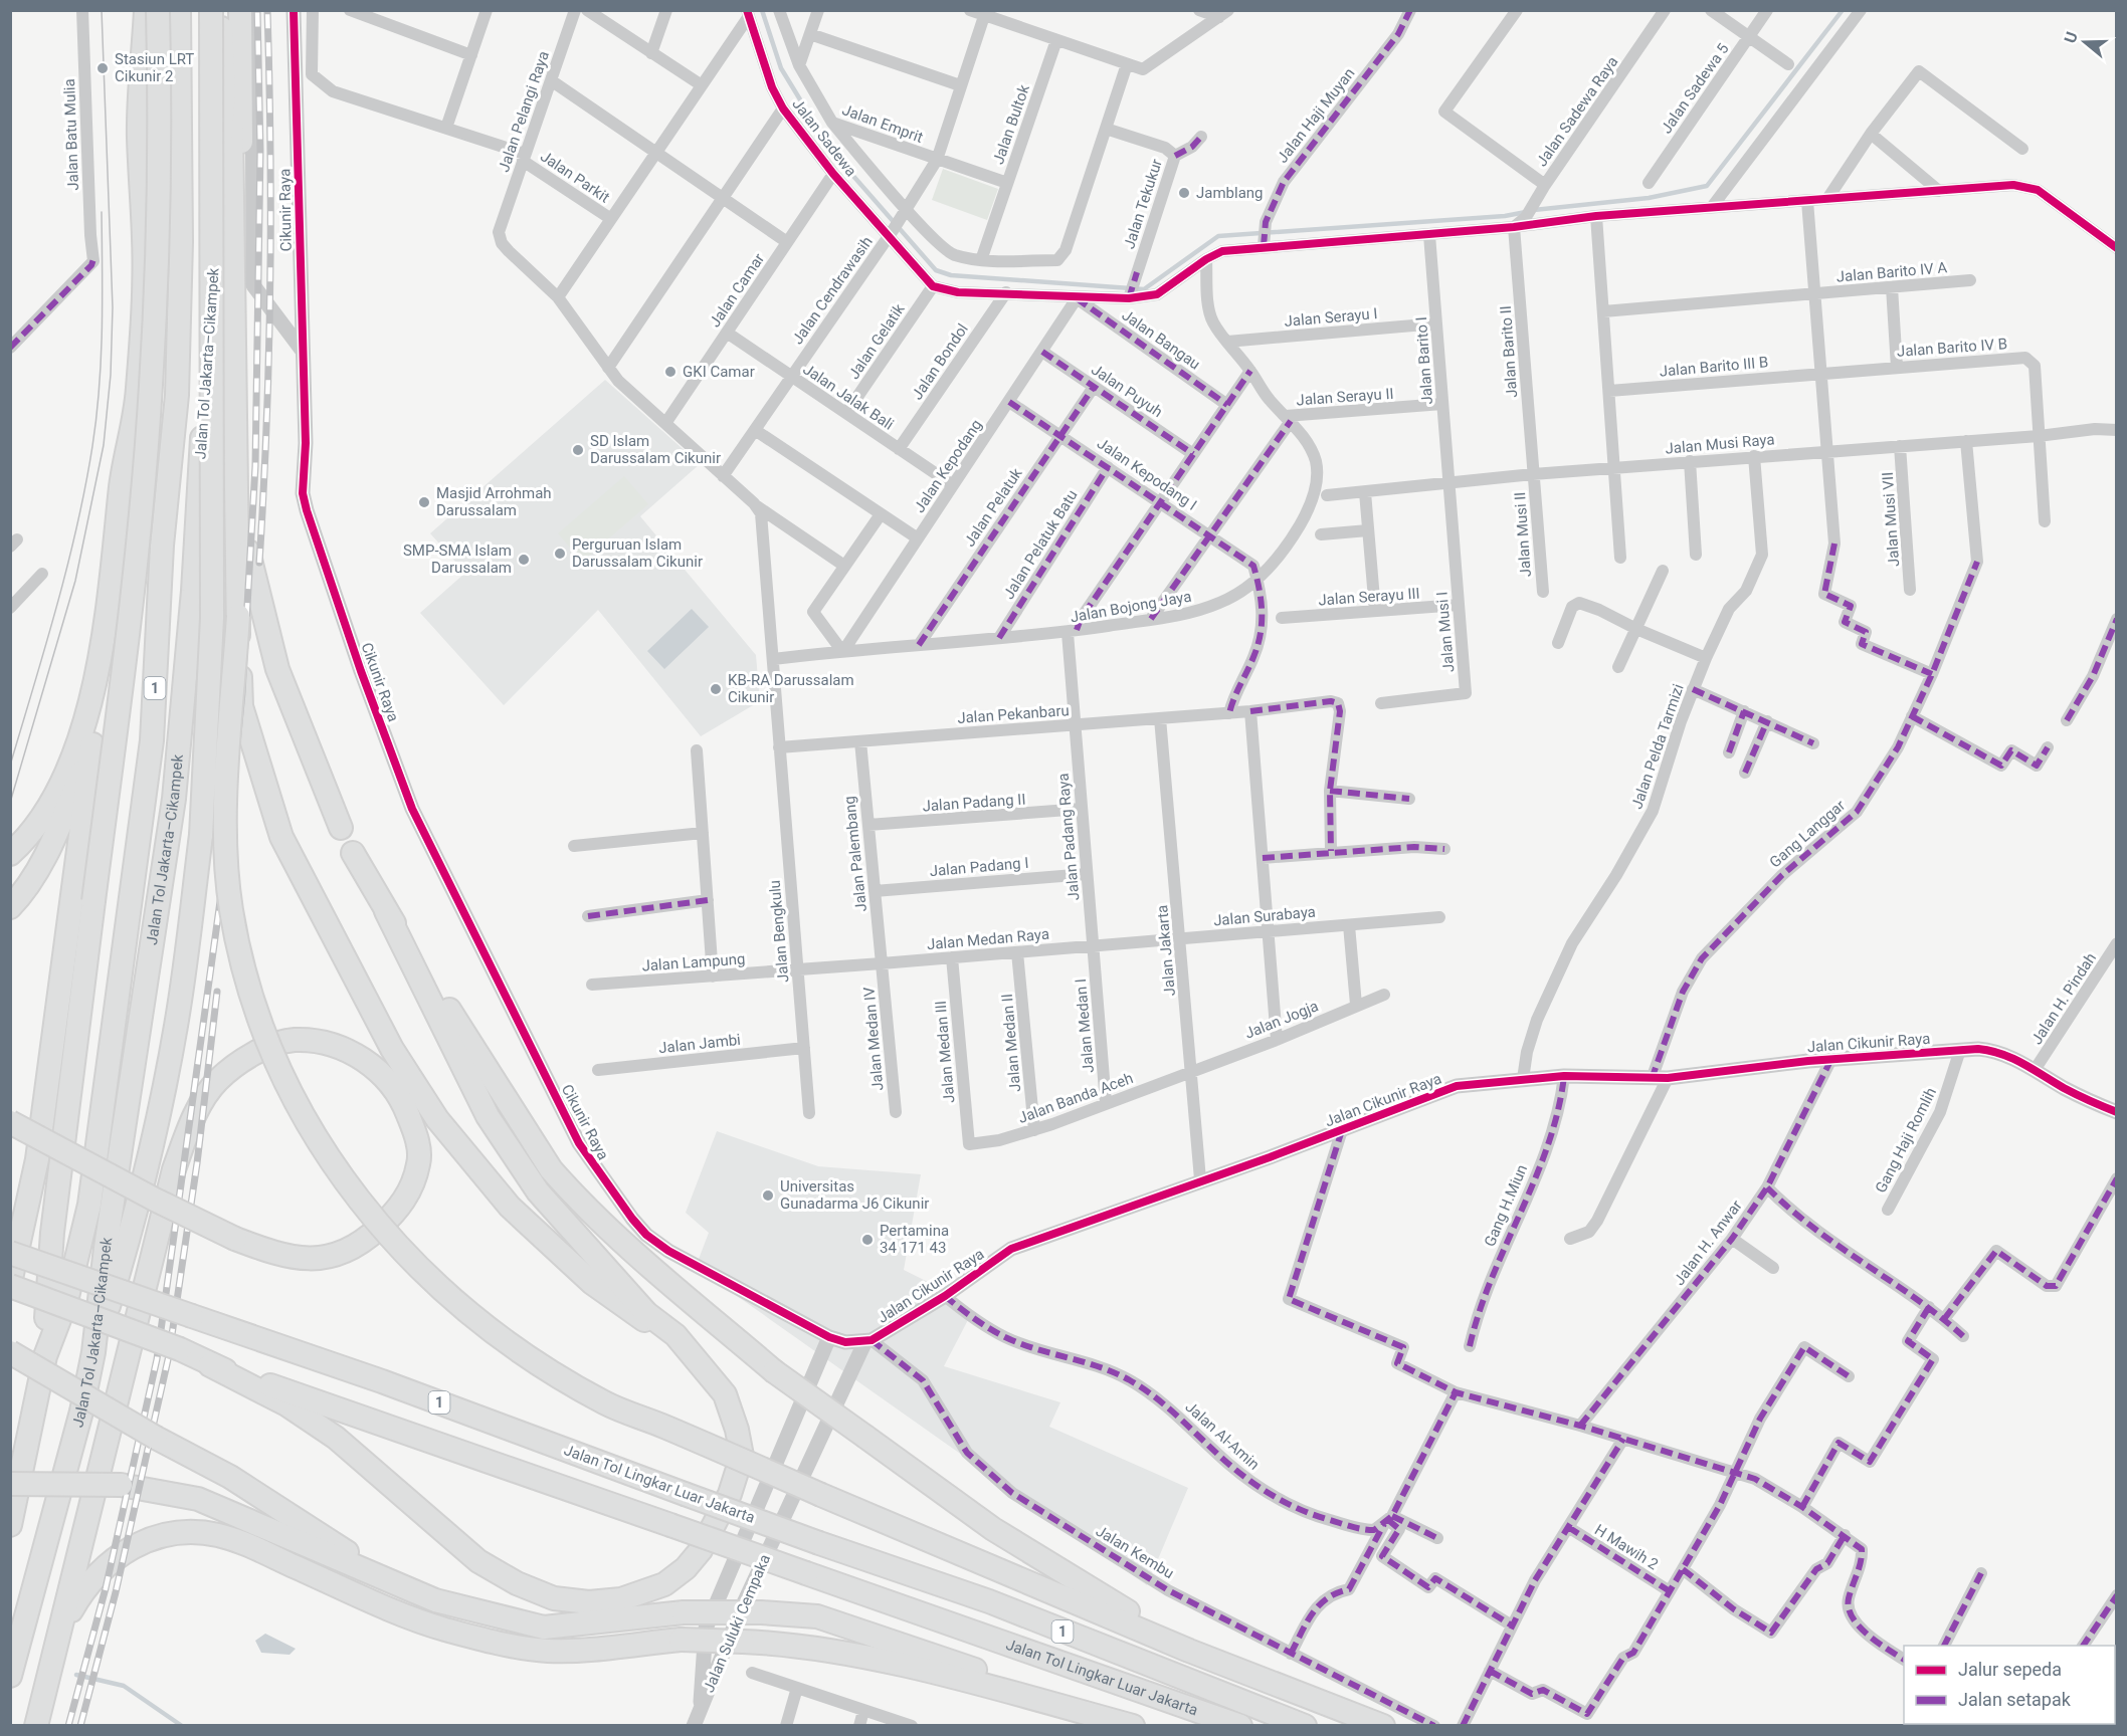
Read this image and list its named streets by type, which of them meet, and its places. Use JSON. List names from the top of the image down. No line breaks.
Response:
{"streets":{"highway":["Jalan Tol Jakarta–Cikampek","1","Jalan Tol Lingkar Luar Jakarta"],"street":["Jalan Sadewa 5","Jalan Pelangi Raya","Jalan Sadewa Raya","Jalan Haji Muyan","Jalan Emprit","Jalan Bultok","Jalan Batu Mulia","Jalan Sadewa","Jalan Parkit","Jalan Tekukur","Cikunir Raya","Jalan Barito IV A","Jalan Camar","Jalan Cendrawasih","Jalan Serayu I","Jalan Bangau","Jalan Gelatik","Jalan Barito IV B","Jalan Barito II","Jalan Barito I","Jalan Bondol","Jalan Barito III B","Jalan Puyuh","Jalan Jalak Bali","Jalan Serayu II","Jalan Musi Raya","Jalan Kepodang","Jalan Kepodang I","Jalan Pelatuk","Jalan Musi VII","Jalan Musi II","Jalan Pelatuk Batu","Jalan Serayu III","Jalan Bojong Jaya","Jalan Musi I","Jalan Pekanbaru","Jalan Pelda Tarmizi","Jalan Padang II","Gang Langgar","Jalan Padang Raya","Jalan Palembang","Jalan Padang I","Jalan Surabaya","Jalan Bengkulu","Jalan Medan Raya","Jalan Jakarta","Jalan Lampung","Jalan H. Pindah","Jalan Jogja","Jalan Medan I","Jalan Medan IV","Jalan Medan II","Jalan Cikunir Raya","Jalan Jambi","Jalan Medan III","Jalan Banda Aceh","Gang Haji Romlih","Gang H.Miun","Jalan H. Anwar","Jalan Al-Amin","H Mawih 2","Jalan Kembu","Jalan Suluki Cempaka"]},"crossings":[["Jalan Pelangi Raya","Jalan Parkit"],["Jalan Sadewa Raya","Jalan Barito II"],["Jalan Emprit","Jalan Bultok"],["Jalan Emprit","Jalan Cendrawasih"],["Jalan Bultok","Jalan Cendrawasih"],["Jalan Sadewa","Jalan Camar"],["Jalan Sadewa","Jalan Cendrawasih"],["Jalan Sadewa","Jalan Gelatik"],["Cikunir Raya","Jalan Suluki Cempaka"],["Jalan Camar","Jalan Jalak Bali"],["Jalan Cendrawasih","Jalan Jalak Bali"],["Jalan Serayu I","Jalan Barito I"],["Jalan Serayu I","Jalan Bojong Jaya"],["Jalan Bangau","Jalan Kepodang"],["Jalan Gelatik","Jalan Jalak Bali"],["Jalan Barito IV B","Jalan Barito III B"],["Jalan Barito IV B","Jalan Musi Raya"],["Jalan Barito II","Jalan Musi Raya"],["Jalan Barito II","Jalan Musi II"],["Jalan Barito I","Jalan Serayu II"],["Jalan Barito I","Jalan Musi Raya"],["Jalan Barito I","Jalan Musi I"],["Jalan Bondol","Jalan Jalak Bali"],["Jalan Puyuh","Jalan Kepodang"],["Jalan Puyuh","Jalan Pelatuk"],["Jalan Jalak Bali","Jalan Kepodang"],["Jalan Serayu II","Jalan Bojong Jaya"],["Jalan Musi Raya","Jalan Musi VII"],["Jalan Musi Raya","Jalan Musi II"],["Jalan Musi Raya","Jalan Musi I"],["Jalan Musi Raya","Jalan Pelda Tarmizi"],["Jalan Musi Raya","Gang Langgar"],["Jalan Kepodang","Jalan Kepodang I"],["Jalan Kepodang","Jalan Bojong Jaya"],["Jalan Kepodang I","Jalan Pelatuk"],["Jalan Kepodang I","Jalan Pelatuk Batu"],["Jalan Kepodang I","Jalan Bojong Jaya"],["Jalan Pelatuk","Jalan Bojong Jaya"],["Jalan Pelatuk Batu","Jalan Bojong Jaya"],["Jalan Serayu III","Jalan Musi I"],["Jalan Bojong Jaya","Jalan Padang Raya"],["Jalan Bojong Jaya","Jalan Bengkulu"],["Jalan Pekanbaru","Jalan Padang Raya"],["Jalan Pekanbaru","Jalan Palembang"],["Jalan Pekanbaru","Jalan Bengkulu"],["Jalan Pekanbaru","Jalan Jakarta"],["Jalan Pelda Tarmizi","Jalan Cikunir Raya"],["Jalan Padang II","Jalan Padang Raya"],["Jalan Padang II","Jalan Palembang"],["Gang Langgar","Jalan Cikunir Raya"],["Jalan Padang Raya","Jalan Padang I"],["Jalan Padang Raya","Jalan Medan Raya"],["Jalan Padang Raya","Jalan Medan I"],["Jalan Palembang","Jalan Padang I"],["Jalan Palembang","Jalan Medan Raya"],["Jalan Palembang","Jalan Medan IV"],["Jalan Surabaya","Jalan Medan Raya"],["Jalan Surabaya","Jalan Jakarta"],["Jalan Bengkulu","Jalan Medan Raya"],["Jalan Bengkulu","Jalan Lampung"],["Jalan Bengkulu","Jalan Jambi"],["Jalan Medan Raya","Jalan Jakarta"],["Jalan Medan Raya","Jalan Lampung"],["Jalan Medan Raya","Jalan Medan I"],["Jalan Medan Raya","Jalan Medan IV"],["Jalan Medan Raya","Jalan Medan II"],["Jalan Medan Raya","Jalan Medan III"],["Jalan Jakarta","Jalan Jogja"],["Jalan Jakarta","Jalan Cikunir Raya"],["Jalan Jakarta","Jalan Banda Aceh"],["Jalan H. Pindah","Jalan Cikunir Raya"],["Jalan Jogja","Jalan Banda Aceh"],["Jalan Medan I","Jalan Banda Aceh"],["Jalan Medan II","Jalan Banda Aceh"],["Jalan Cikunir Raya","Gang Haji Romlih"],["Jalan Cikunir Raya","Gang H.Miun"],["Jalan Cikunir Raya","Jalan H. Anwar"],["Jalan Cikunir Raya","Jalan Al-Amin"],["Jalan Cikunir Raya","Jalan Kembu"],["Jalan Cikunir Raya","Jalan Suluki Cempaka"],["Jalan Medan III","Jalan Banda Aceh"],["Jalan Kembu","Jalan Suluki Cempaka"]],"places":["Stasiun LRT Cikunir 2","Jamblang","GKI Camar","SD Islam Darussalam Cikunir","Masjid Arrohmah Darussalam","Perguruan Islam Darussalam Cikunir","SMP-SMA Islam Darussalam","KB-RA Darussalam Cikunir","Universitas Gunadarma J6 Cikunir","Pertamina 34 171 43"],"legend":["Jalur sepeda","Jalan setapak"],"north":"left"}
